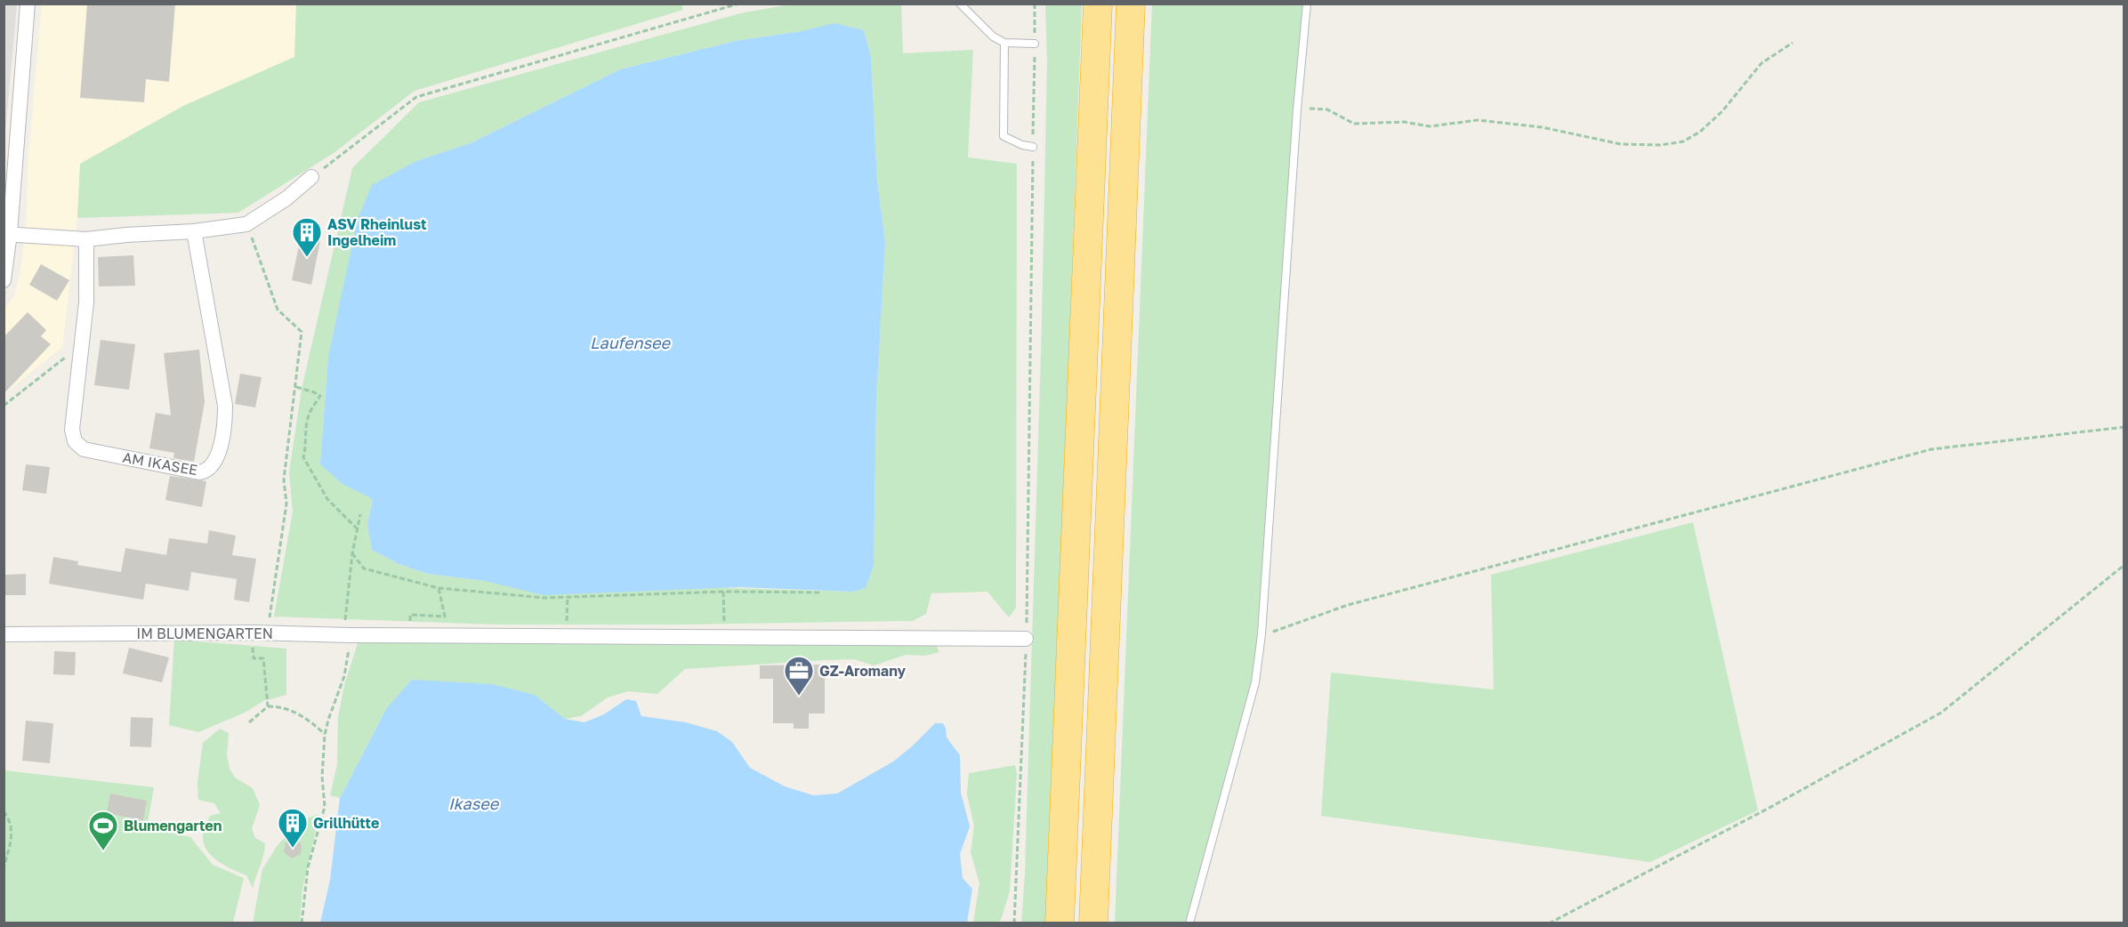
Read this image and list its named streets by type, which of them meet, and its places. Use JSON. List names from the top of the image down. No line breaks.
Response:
{"streets":{"street":["AM IKASEE","IM BLUMENGARTEN"]},"water":["Laufensee","Ikasee"],"places":{"building":["ASV Rheinlust Ingelheim","Grillhütte"],"office":["GZ-Aromany"],"sports":["Blumengarten"]}}
